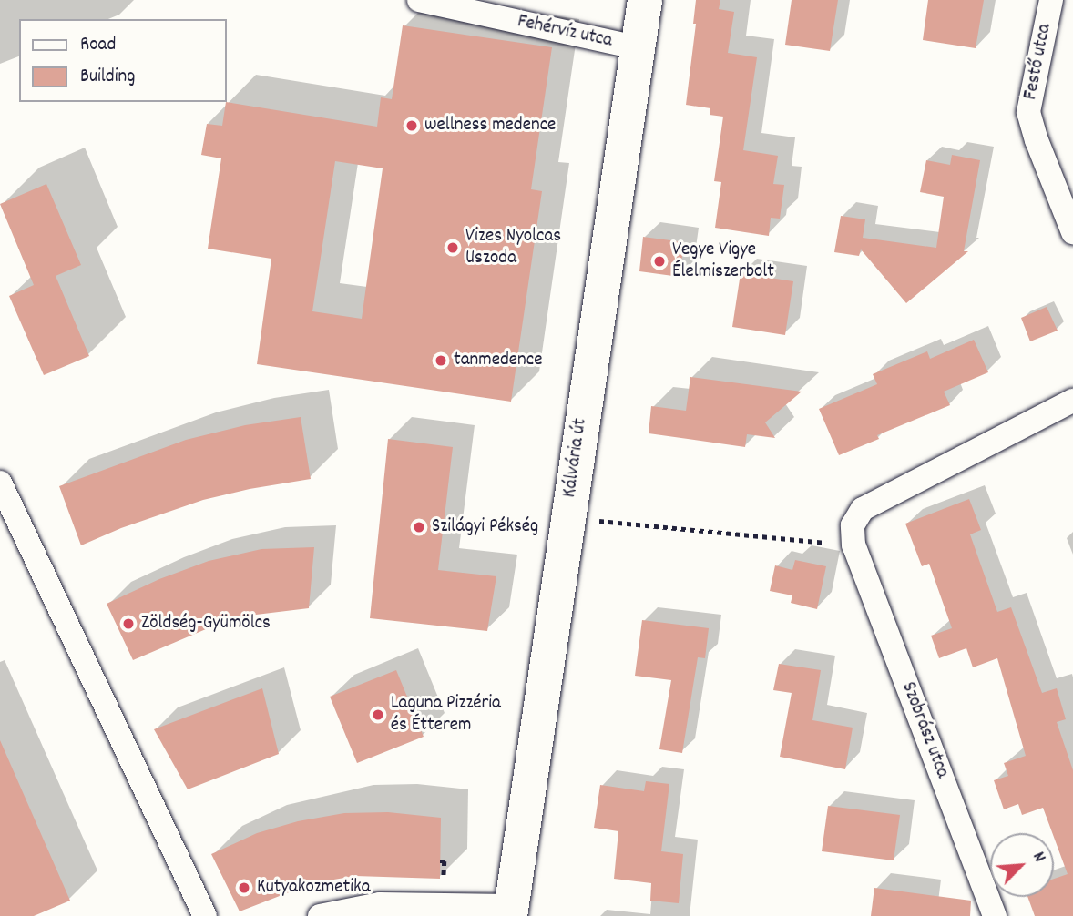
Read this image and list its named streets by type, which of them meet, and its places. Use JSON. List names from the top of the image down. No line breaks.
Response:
{"streets":{"street":["Fehérvíz utca","Festő utca","Kálvária út","Szobrász utca"]},"crossings":[["Fehérvíz utca","Kálvária út"]],"places":["wellness medence","Vizes Nyolcas Uszoda","Vegye Vigye Élelmiszerbolt","tanmedence","Szilágyi Pékség","Zöldség-Gyümölcs","Laguna Pizzéria és Étterem","Kutyakozmetika"],"legend":["Road","Building"],"north":"top right"}
